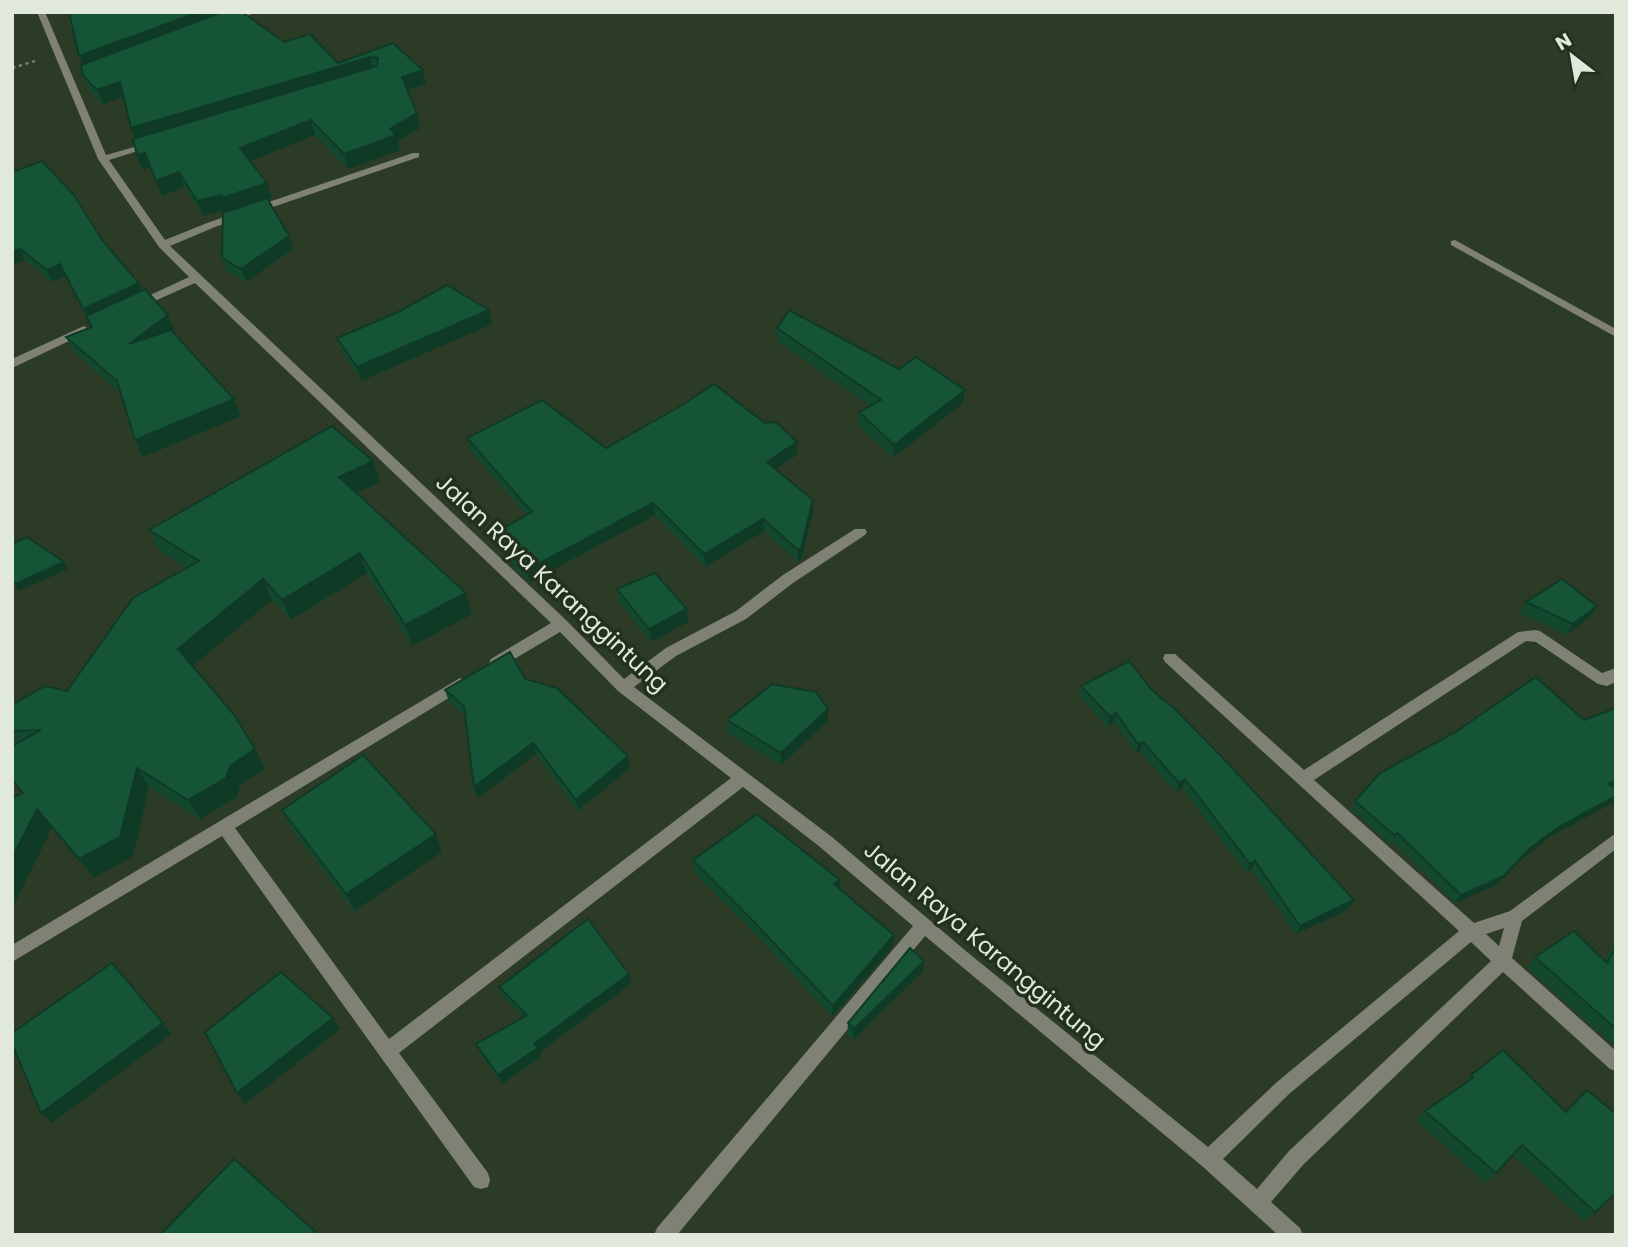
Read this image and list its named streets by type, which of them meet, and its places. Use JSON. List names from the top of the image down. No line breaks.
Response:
{"streets":{"street":["Jalan Raya Karanggintung"]},"north":"top left"}
